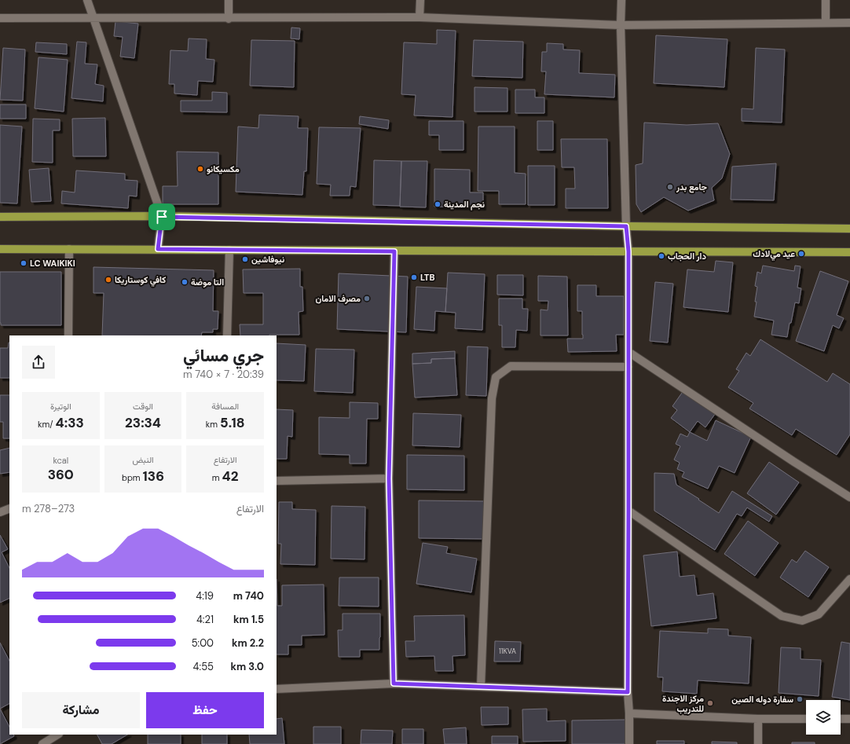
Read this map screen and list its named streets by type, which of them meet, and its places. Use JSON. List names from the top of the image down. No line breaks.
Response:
{"places":["مكسيكانو","جامع بدر","نجم المدينة","عيد ميﻻدك","دار الحجاب","نيوفاشين","LC WAIKIKI","LTB","كافي كوستاريكا","التا موضة","مصرف الامان","سفارة دوله الصين","مركز الاجندة للتدريب"],"house_numbers":["11KVA"],"page":{"heading":["جري مسائي","20:39 · 7 × 740 m"],"stats":[["المسافة","5.18 km"],["الوقت","23:34"],["الوتيرة","4:33 /km"],["الارتفاع","42 m"],["النبض","136 bpm"],["kcal","360"]],"chart":["الارتفاع","273–278 m"],"list":[{"name":"740 m","note":"4:19"},{"name":"1.5 km","note":"4:21"},{"name":"2.2 km","note":"5:00"},{"name":"3.0 km","note":"4:55"}],"buttons":["حفظ","مشاركة"]}}
